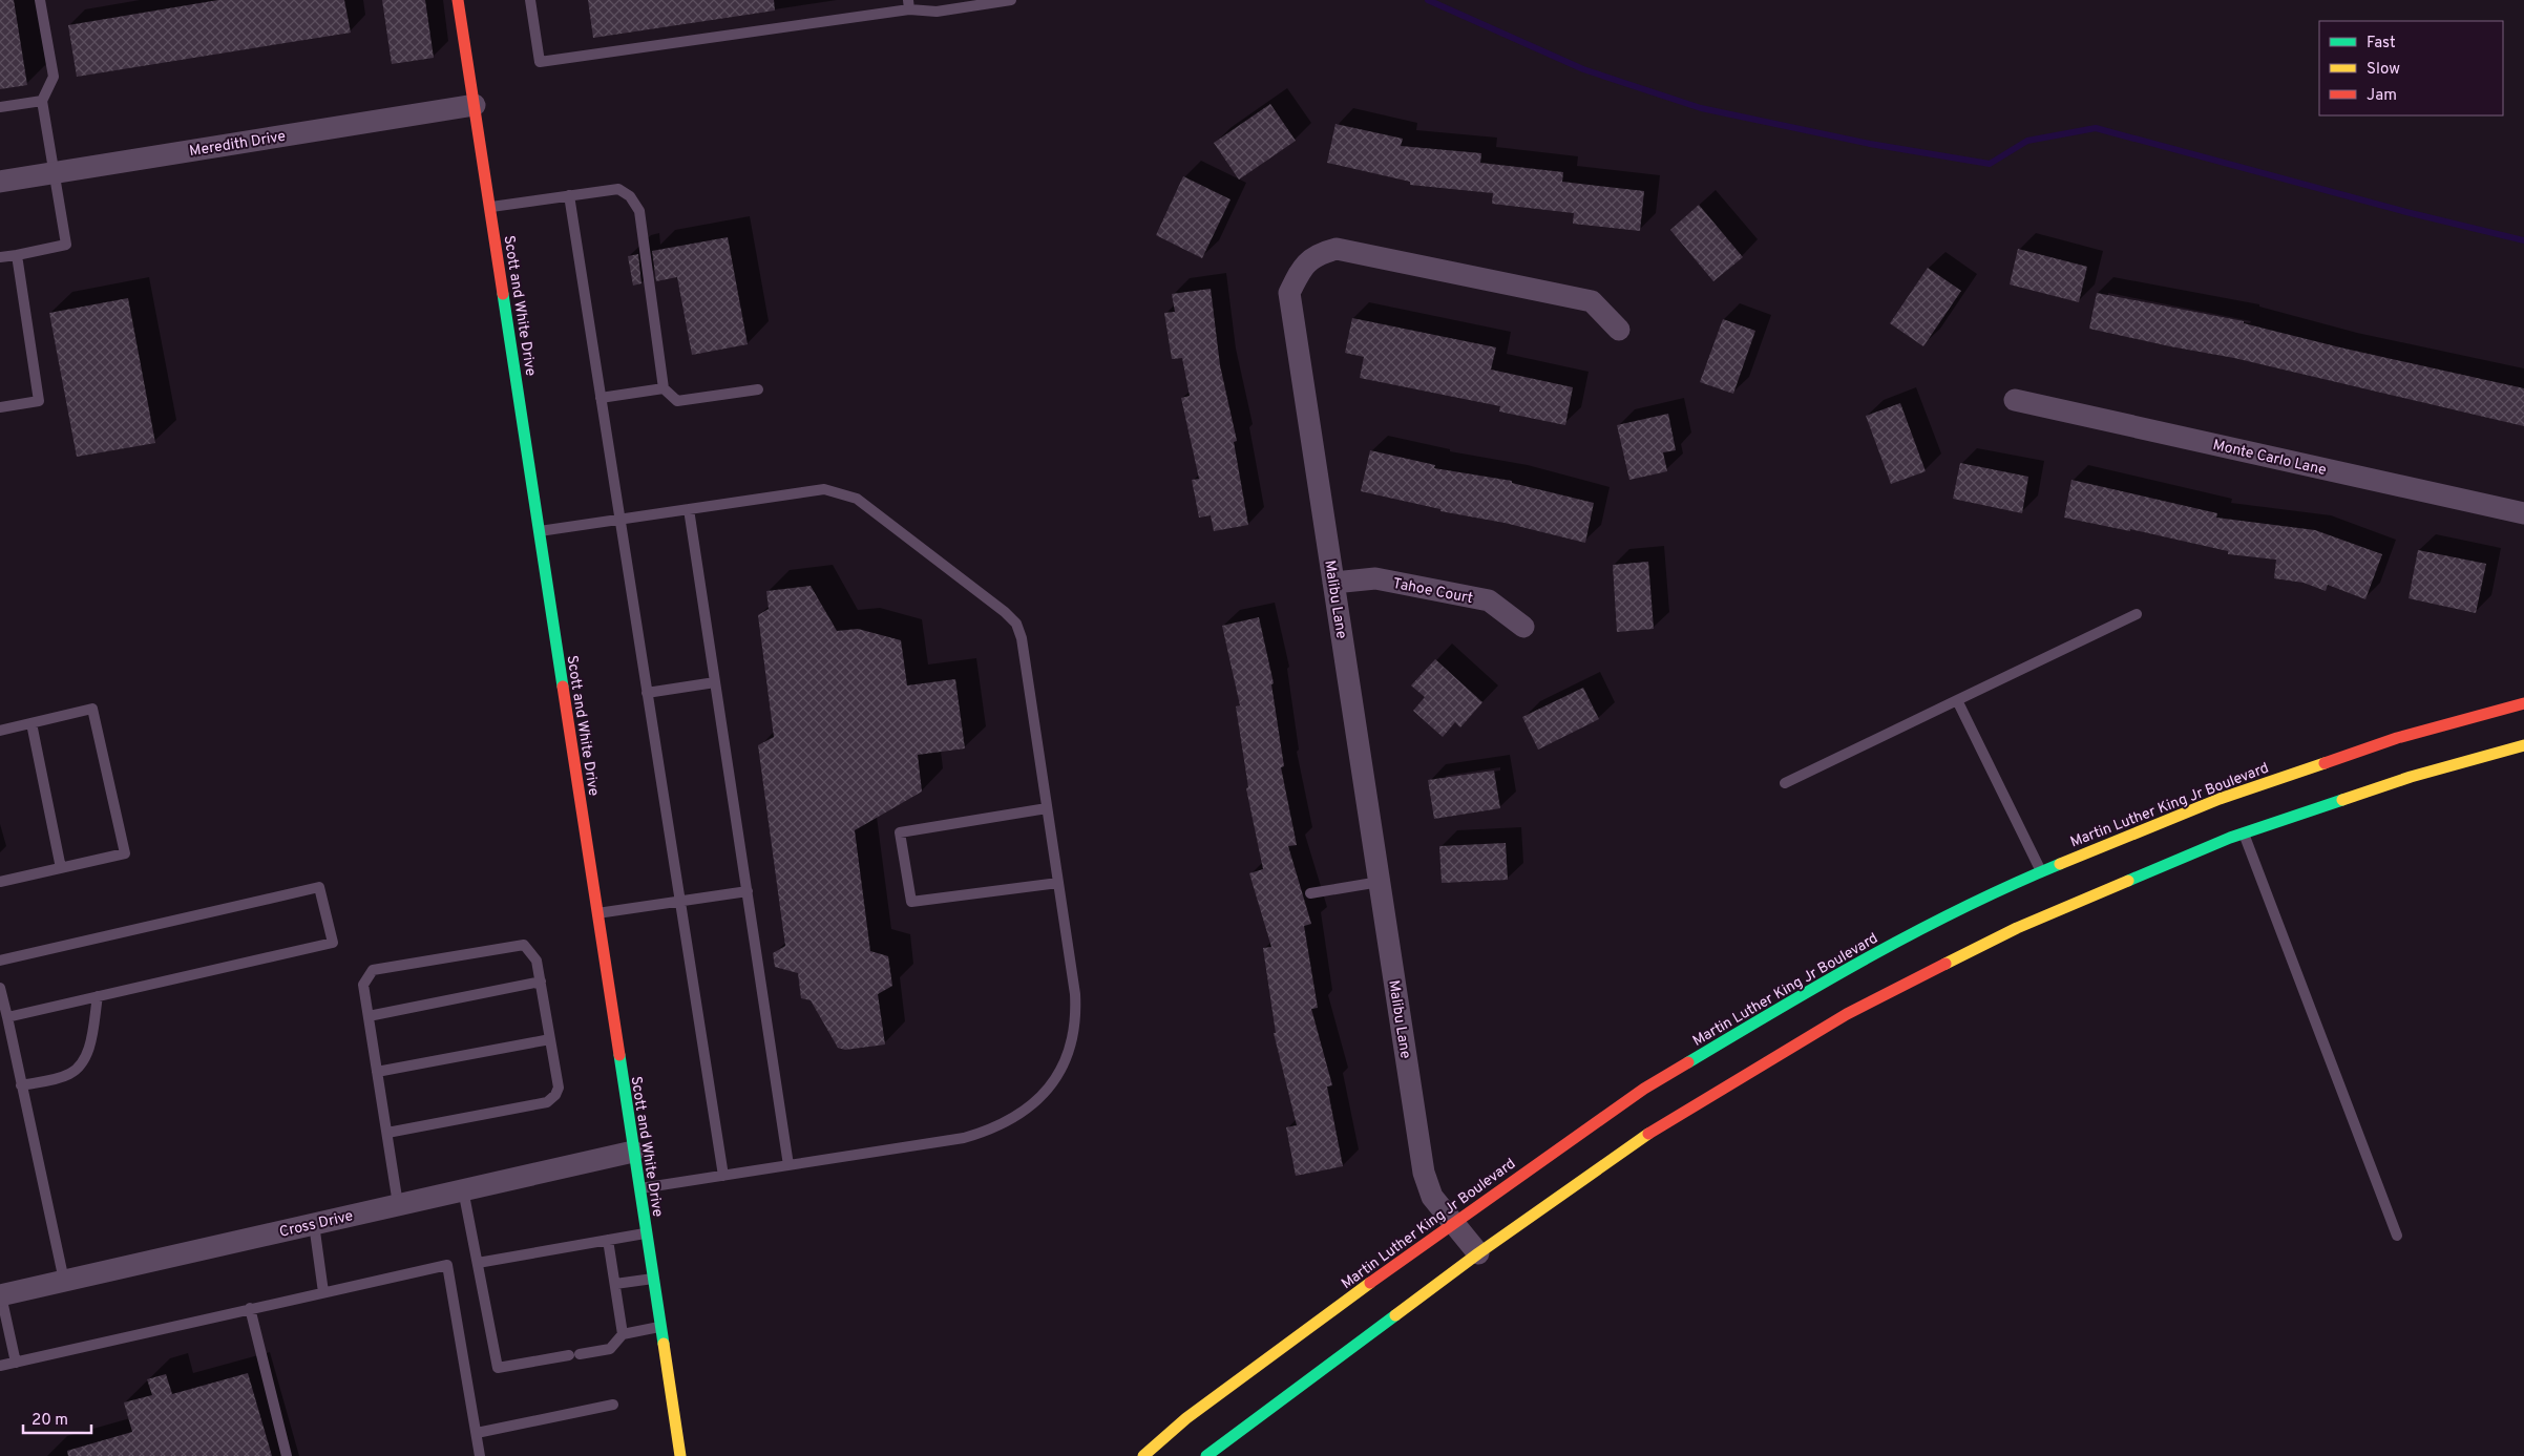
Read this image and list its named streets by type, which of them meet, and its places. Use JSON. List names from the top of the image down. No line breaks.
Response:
{"streets":{"main road":["Scott and White Drive","Martin Luther King Jr Boulevard"],"street":["Meredith Drive","Monte Carlo Lane","Tahoe Court","Malibu Lane","Cross Drive"]},"crossings":[["Meredith Drive","Scott and White Drive"],["Scott and White Drive","Cross Drive"],["Tahoe Court","Malibu Lane"],["Malibu Lane","Martin Luther King Jr Boulevard"]],"legend":["Fast","Slow","Jam"],"scale_bar":"20 m"}
